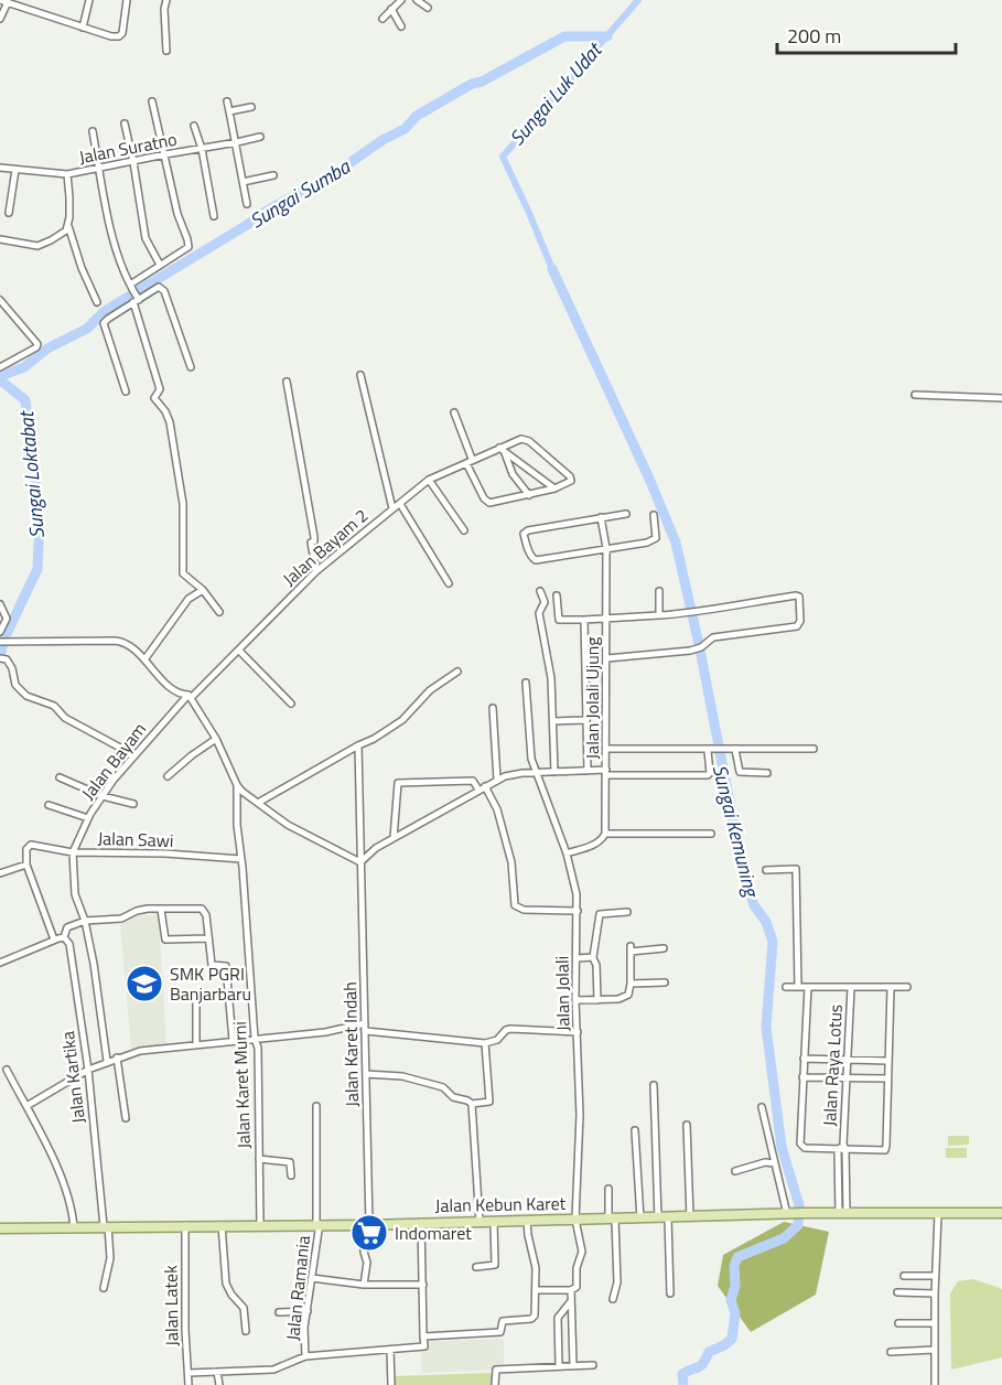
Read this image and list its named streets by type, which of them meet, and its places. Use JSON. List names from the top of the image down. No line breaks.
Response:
{"streets":{"main road":["Jalan Kebun Karet"],"street":["Jalan Suratno","Jalan Bayam 2","Jalan Jolali Ujung","Jalan Bayam","Jalan Sawi","Jalan Jolali","Jalan Karet Indah","Jalan Raya Lotus","Jalan Kartika","Jalan Karet Murni","Jalan Ramania","Jalan Latek"]},"crossings":[["Jalan Bayam 2","Jalan Bayam"],["Jalan Bayam","Jalan Sawi"],["Jalan Sawi","Jalan Karet Murni"],["Jalan Jolali","Jalan Kebun Karet"],["Jalan Karet Indah","Jalan Kebun Karet"],["Jalan Raya Lotus","Jalan Kebun Karet"],["Jalan Kartika","Jalan Kebun Karet"],["Jalan Karet Murni","Jalan Kebun Karet"],["Jalan Kebun Karet","Jalan Ramania"],["Jalan Kebun Karet","Jalan Latek"]],"water":["Sungai Luk Udat","Sungai Sumba","Sungai Loktabat","Sungai Kemuning"],"places":{"school or university":["SMK PGRI Banjarbaru"],"supermarket":["Indomaret"]},"scale_bar":"200 m"}
